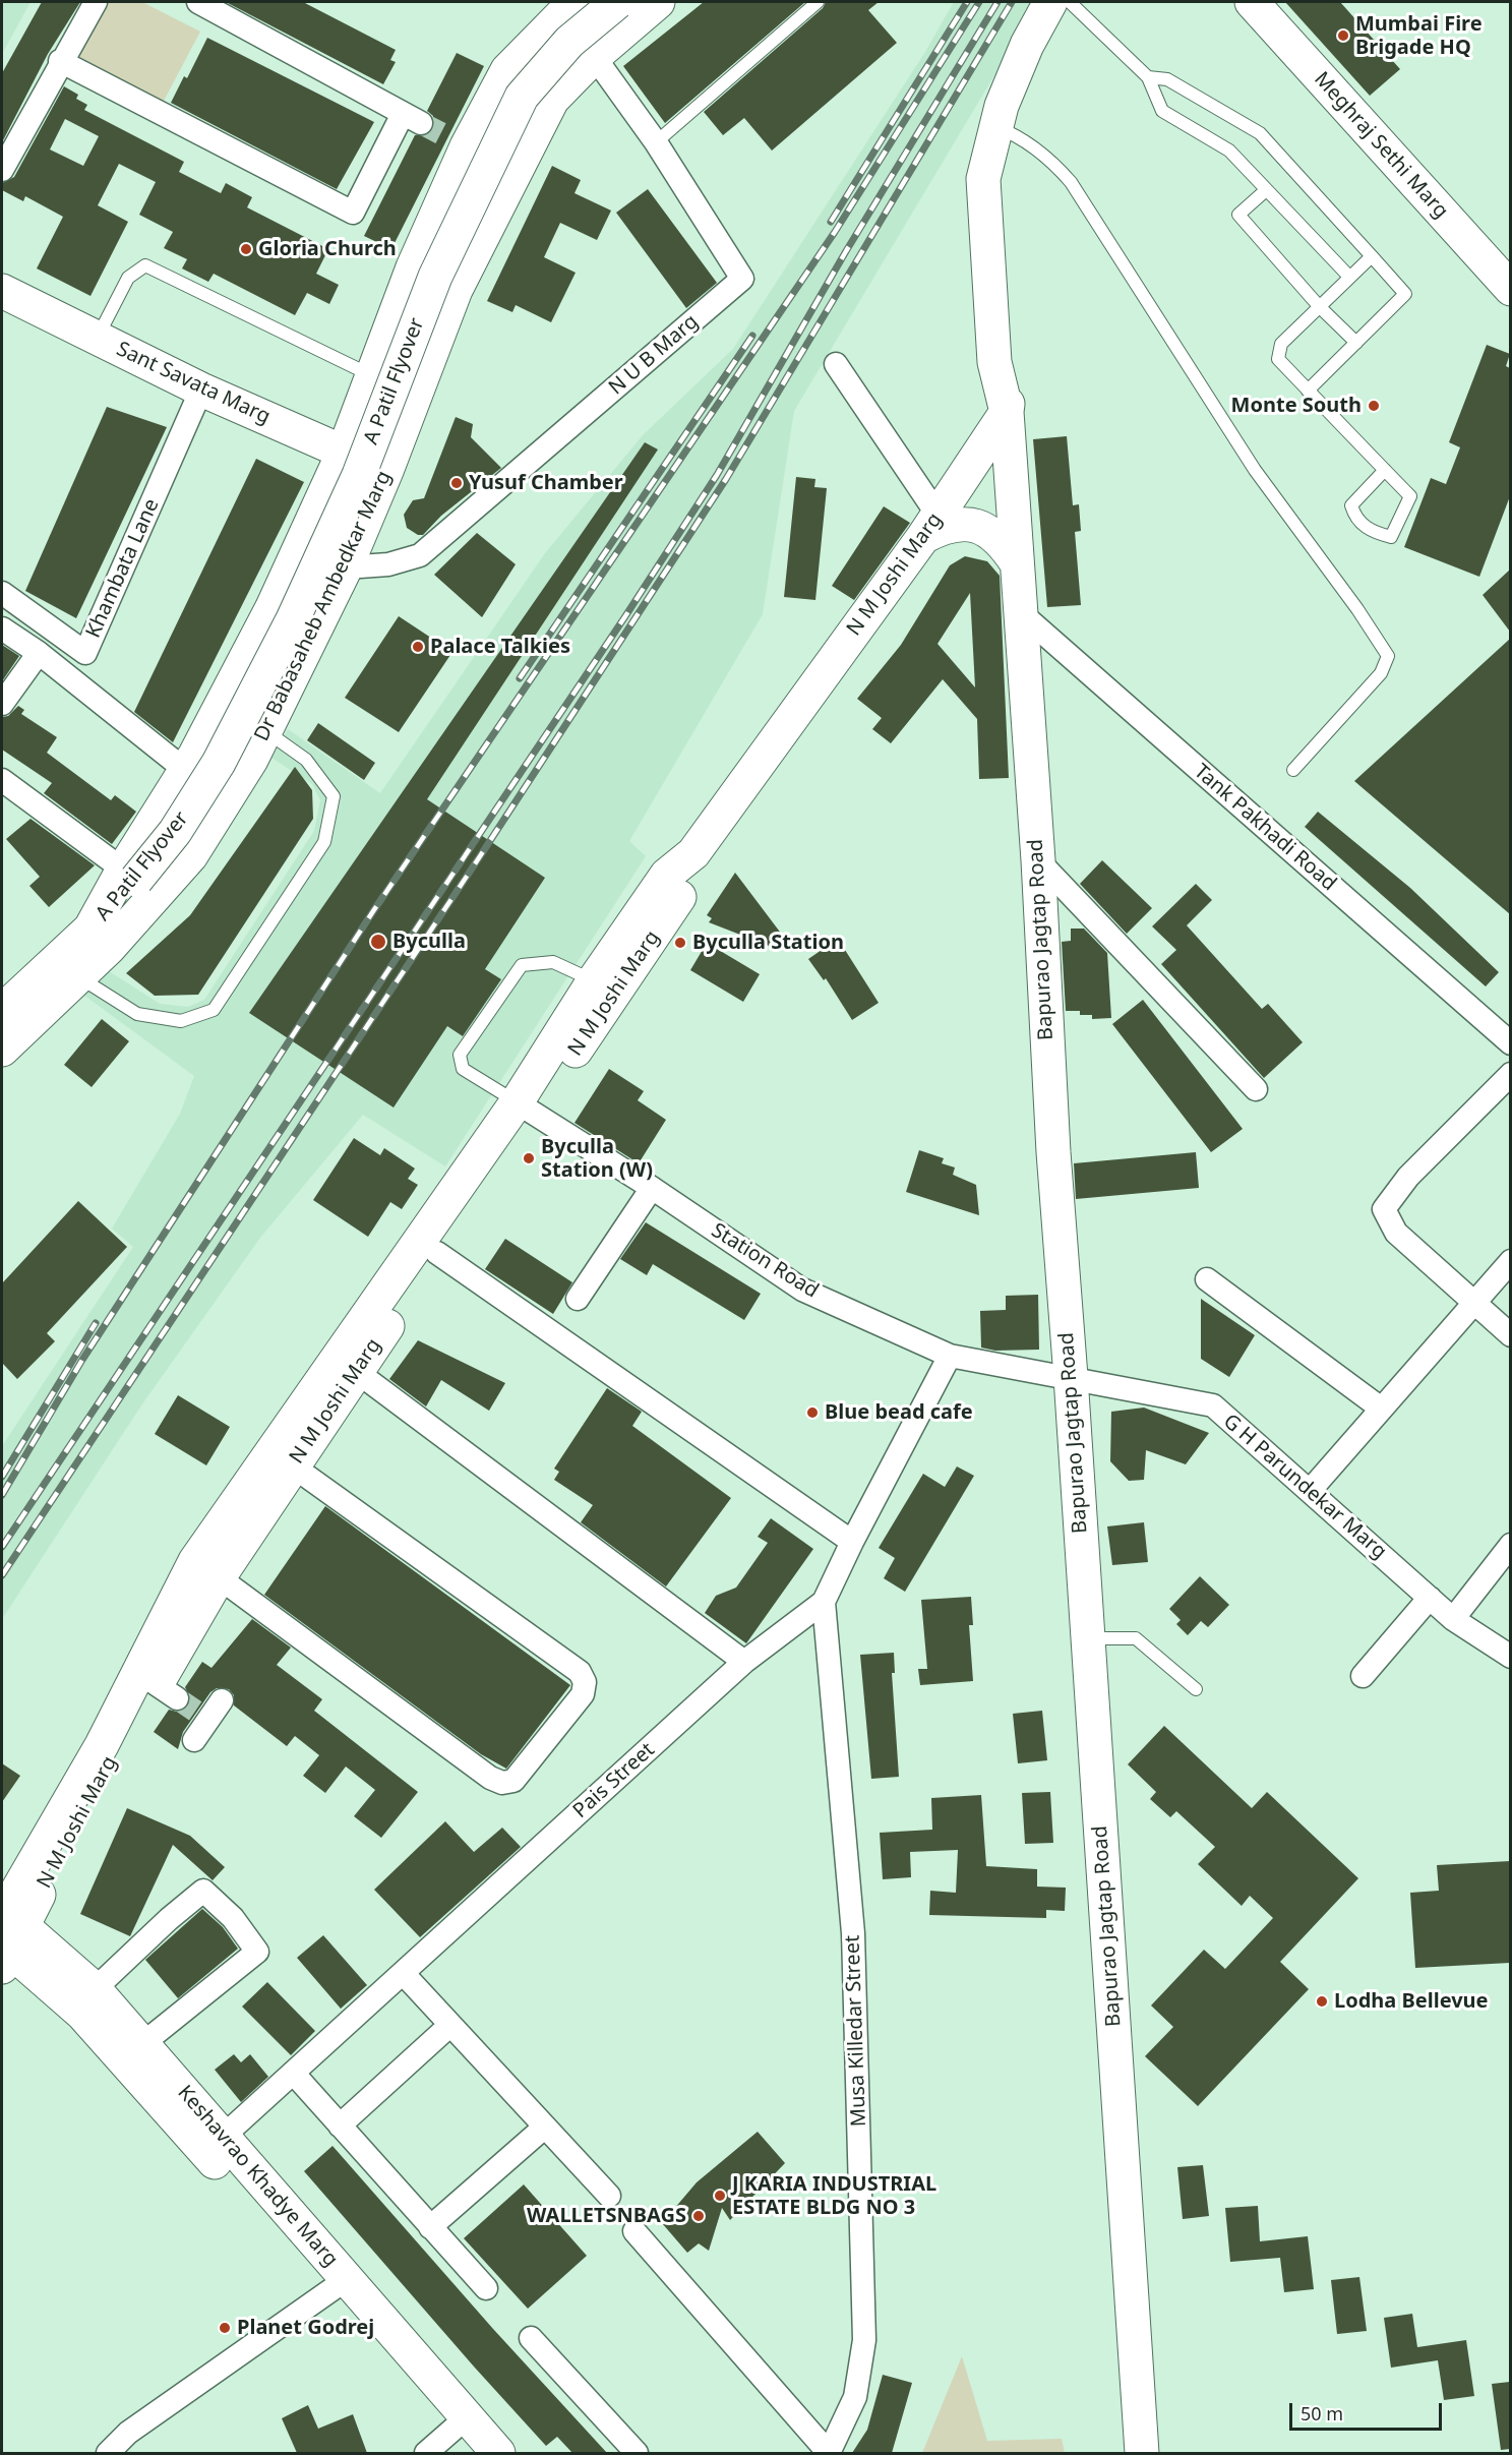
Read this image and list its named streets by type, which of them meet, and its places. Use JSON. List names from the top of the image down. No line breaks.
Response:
{"streets":{"main road":["Meghraj Sethi Marg","A Patil Flyover","Sant Savata Marg","N M Joshi Marg","Dr Babasaheb Ambedkar Marg","Bapurao Jagtap Road","Keshavrao Khadye Marg"],"street":["N U B Marg","Khambata Lane","Tank Pakhadi Road","Station Road","G H Parundekar Marg","Pais Street","Musa Killedar Street"]},"crossings":[["N U B Marg","Dr Babasaheb Ambedkar Marg"],["Sant Savata Marg","Khambata Lane"],["Sant Savata Marg","Dr Babasaheb Ambedkar Marg"],["N M Joshi Marg","Bapurao Jagtap Road"],["N M Joshi Marg","Station Road"],["N M Joshi Marg","Keshavrao Khadye Marg"],["Tank Pakhadi Road","Bapurao Jagtap Road"],["Bapurao Jagtap Road","Station Road"],["Bapurao Jagtap Road","G H Parundekar Marg"],["Station Road","G H Parundekar Marg"],["Station Road","Pais Street"],["Pais Street","Musa Killedar Street"],["Pais Street","Keshavrao Khadye Marg"]],"places":["Mumbai Fire Brigade HQ","Gloria Church","Monte South","Yusuf Chamber","Palace Talkies","Byculla","Byculla Station","Byculla Station (W)","Blue bead cafe","Lodha Bellevue","J KARIA INDUSTRIAL ESTATE BLDG NO 3","WALLETSNBAGS","Planet Godrej"],"scale_bar":"50 m"}
